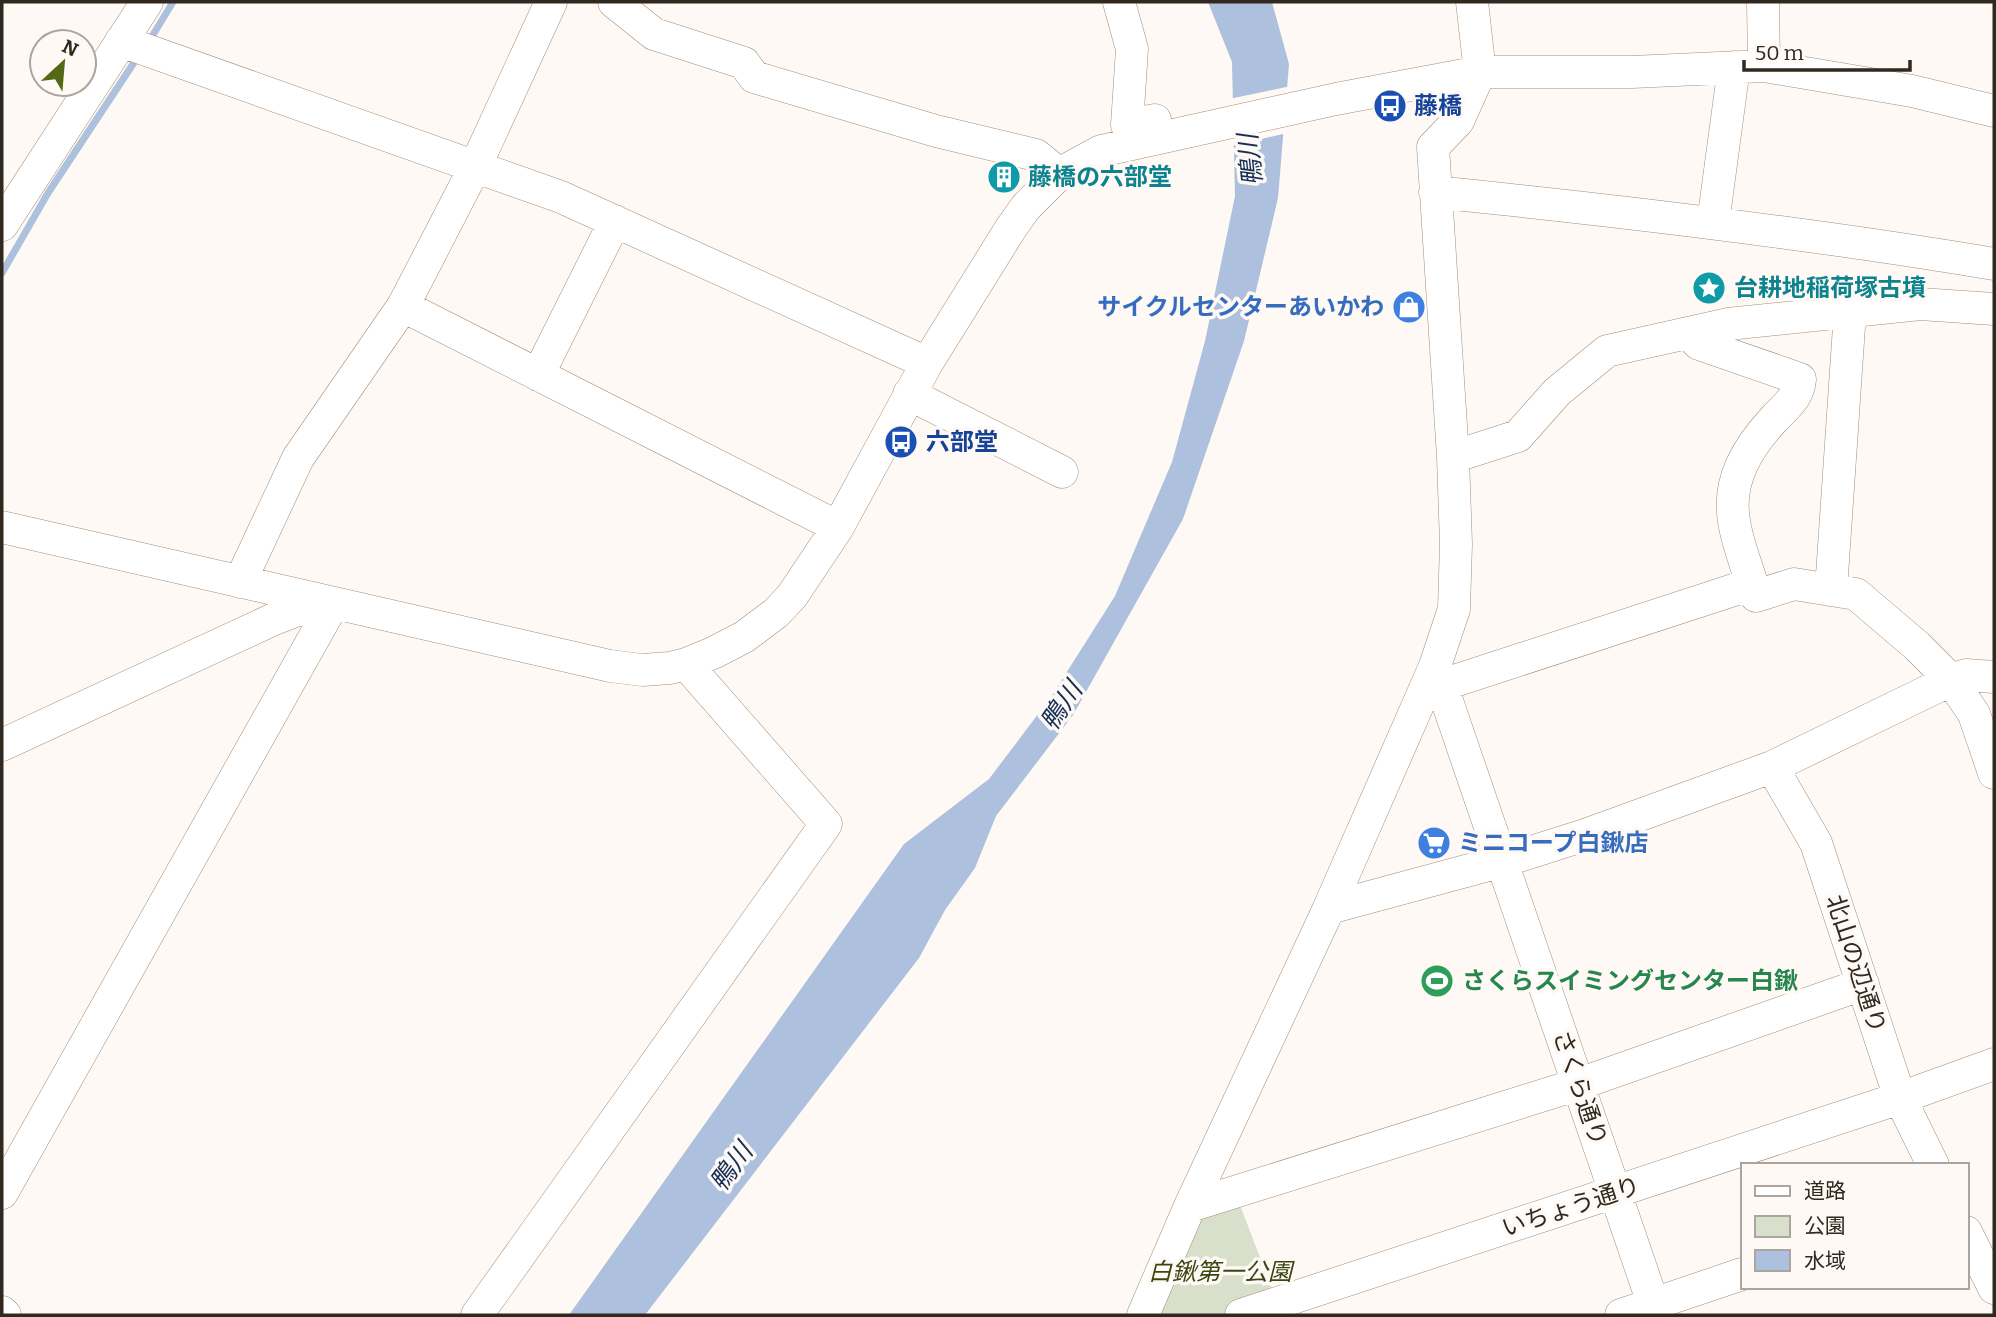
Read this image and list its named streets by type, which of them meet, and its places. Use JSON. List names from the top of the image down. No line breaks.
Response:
{"streets":{"street":["北山の辺通り","さくら通り","いちょう通り"]},"crossings":[["北山の辺通り","いちょう通り"],["さくら通り","いちょう通り"]],"water":["鴨川"],"parks":["白鍬第一公園"],"places":{"bus stop":["藤橋","六部堂"],"building":["藤橋の六部堂"],"place":["台耕地稲荷塚古墳"],"shop":["サイクルセンターあいかわ"],"supermarket":["ミニコープ白鍬店"],"sports":["さくらスイミングセンター白鍬"]},"legend":["道路","公園","水域"],"scale_bar":"50 m","north":"top right"}
